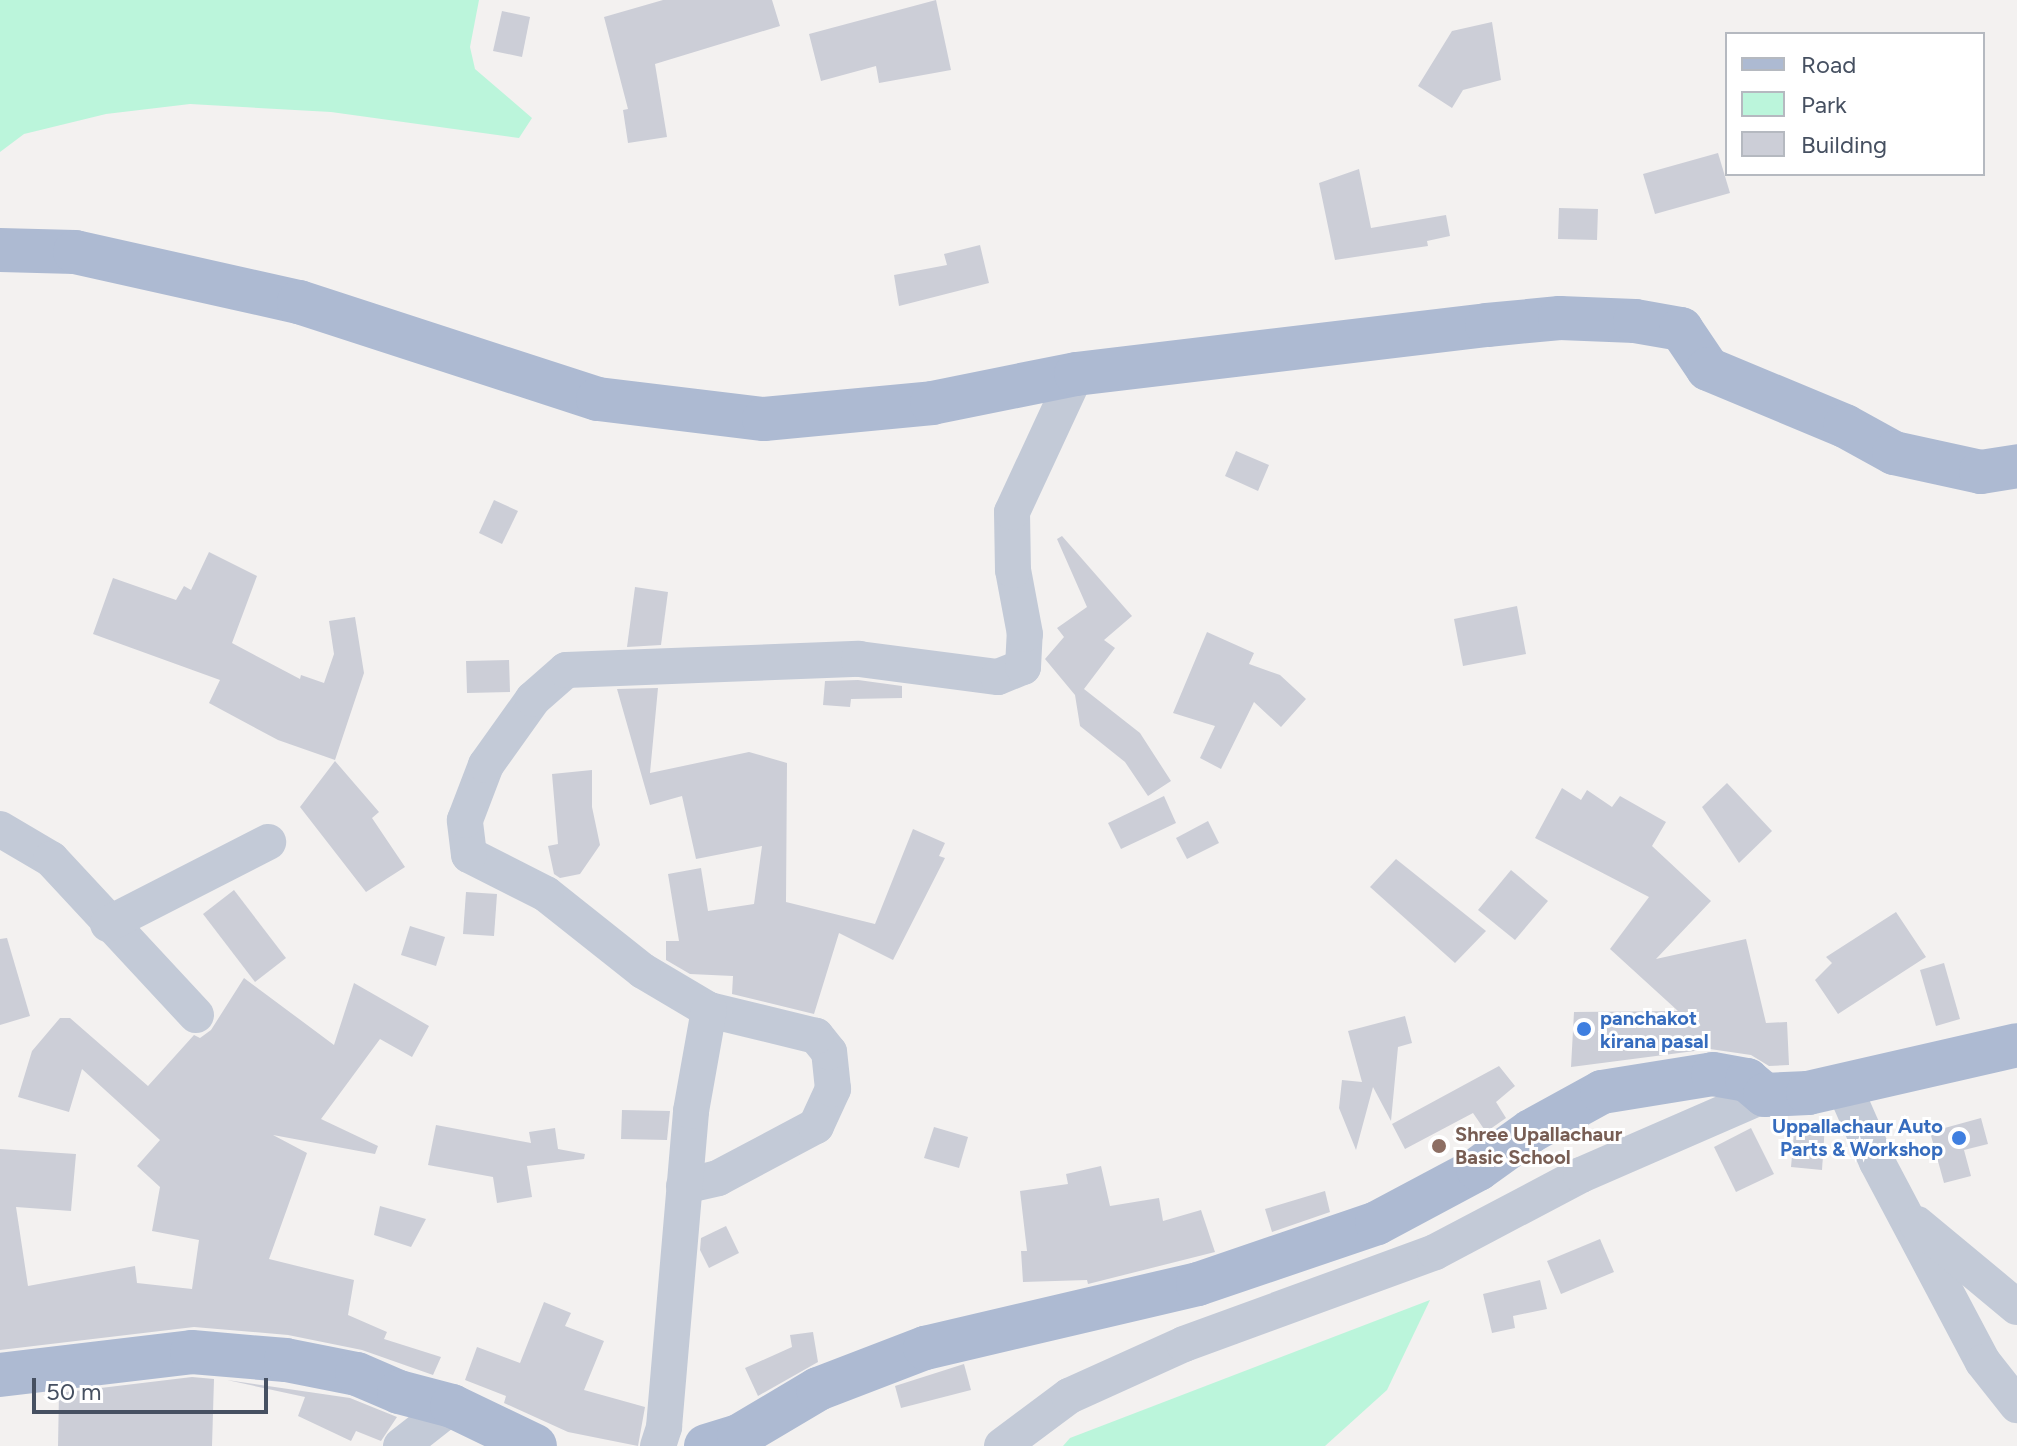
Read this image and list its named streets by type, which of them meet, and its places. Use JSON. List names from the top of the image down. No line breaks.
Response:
{"places":["panchakot kirana pasal","Uppallachaur Auto Parts & Workshop","Shree Upallachaur Basic School"],"legend":["Road","Park","Building"],"scale_bar":"50 m"}
